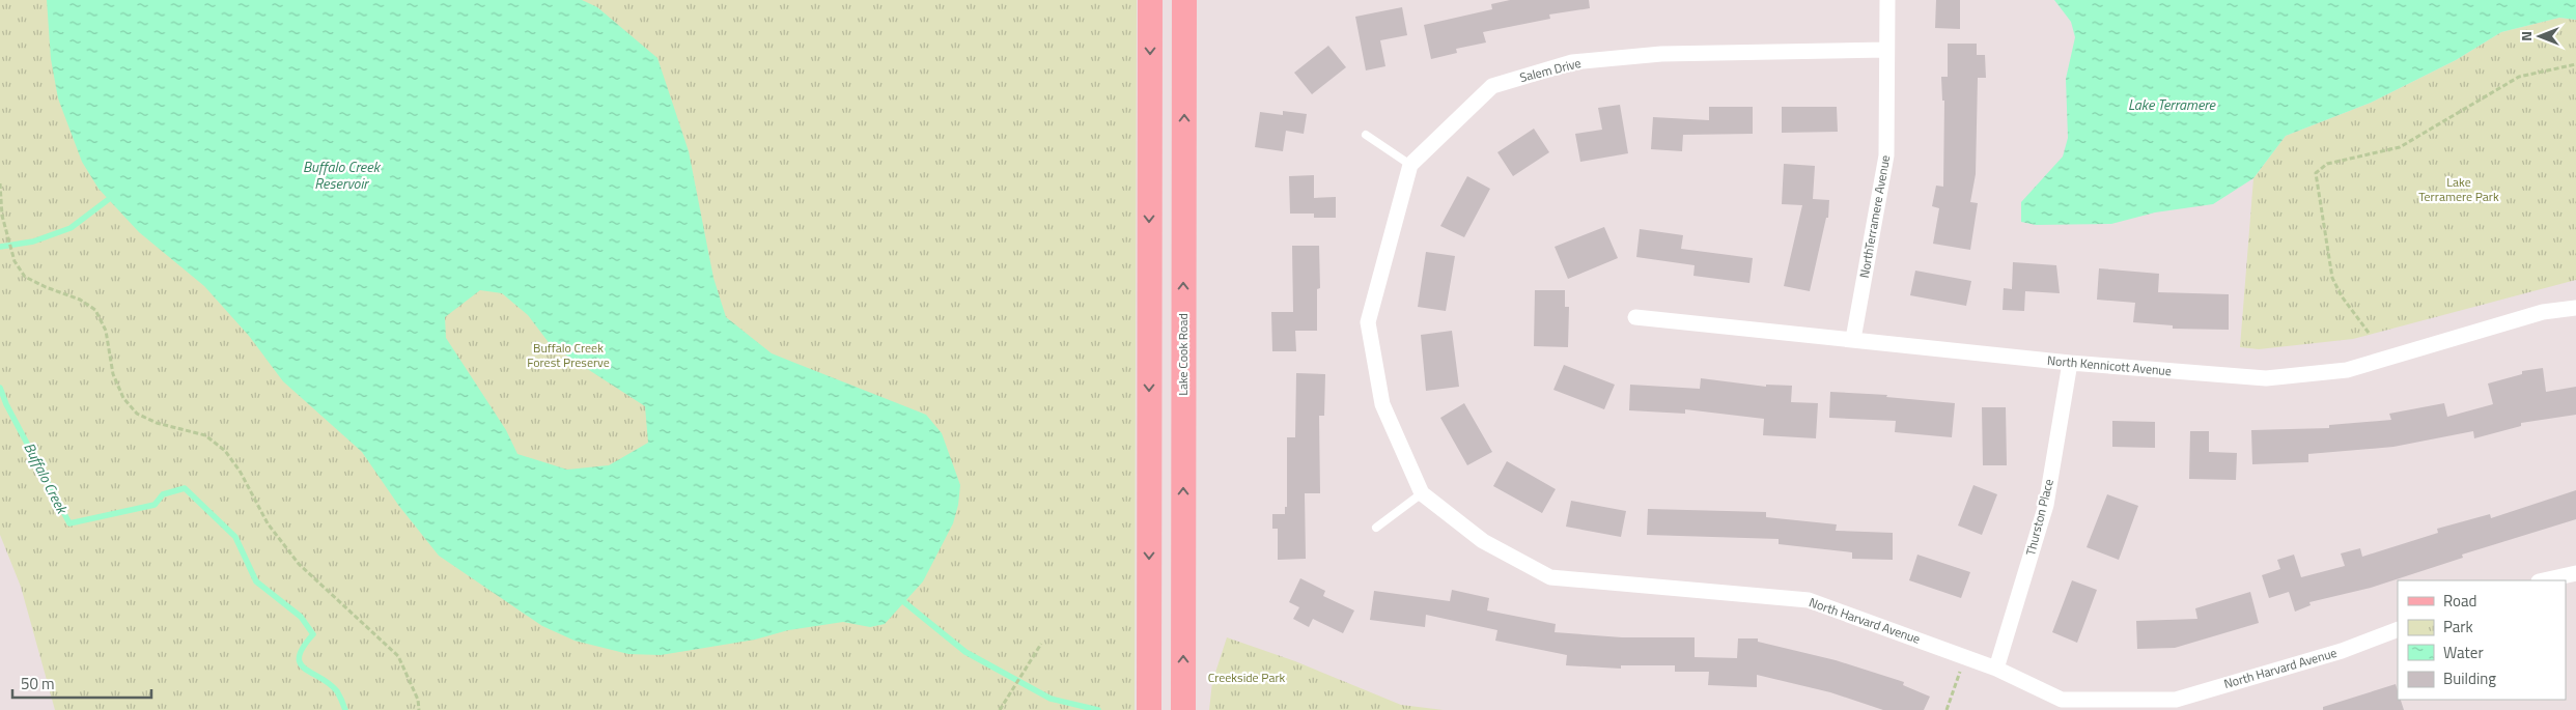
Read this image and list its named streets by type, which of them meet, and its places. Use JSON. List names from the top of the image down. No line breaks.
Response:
{"streets":{"main road":["Lake Cook Road"],"street":["Salem Drive","NorthTerramere Avenue","North Kennicott Avenue","Thurston Place","North Harvard Avenue"]},"crossings":[["Salem Drive","NorthTerramere Avenue"],["Salem Drive","North Harvard Avenue"],["NorthTerramere Avenue","North Kennicott Avenue"],["North Kennicott Avenue","Thurston Place"],["Thurston Place","North Harvard Avenue"]],"water":["Lake Terramere","Buffalo Creek Reservoir","Buffalo Creek"],"parks":["Lake Terramere Park","Buffalo Creek Forest Preserve","Creekside Park"],"legend":["Road","Park","Water","Building"],"scale_bar":"50 m","north":"left"}
